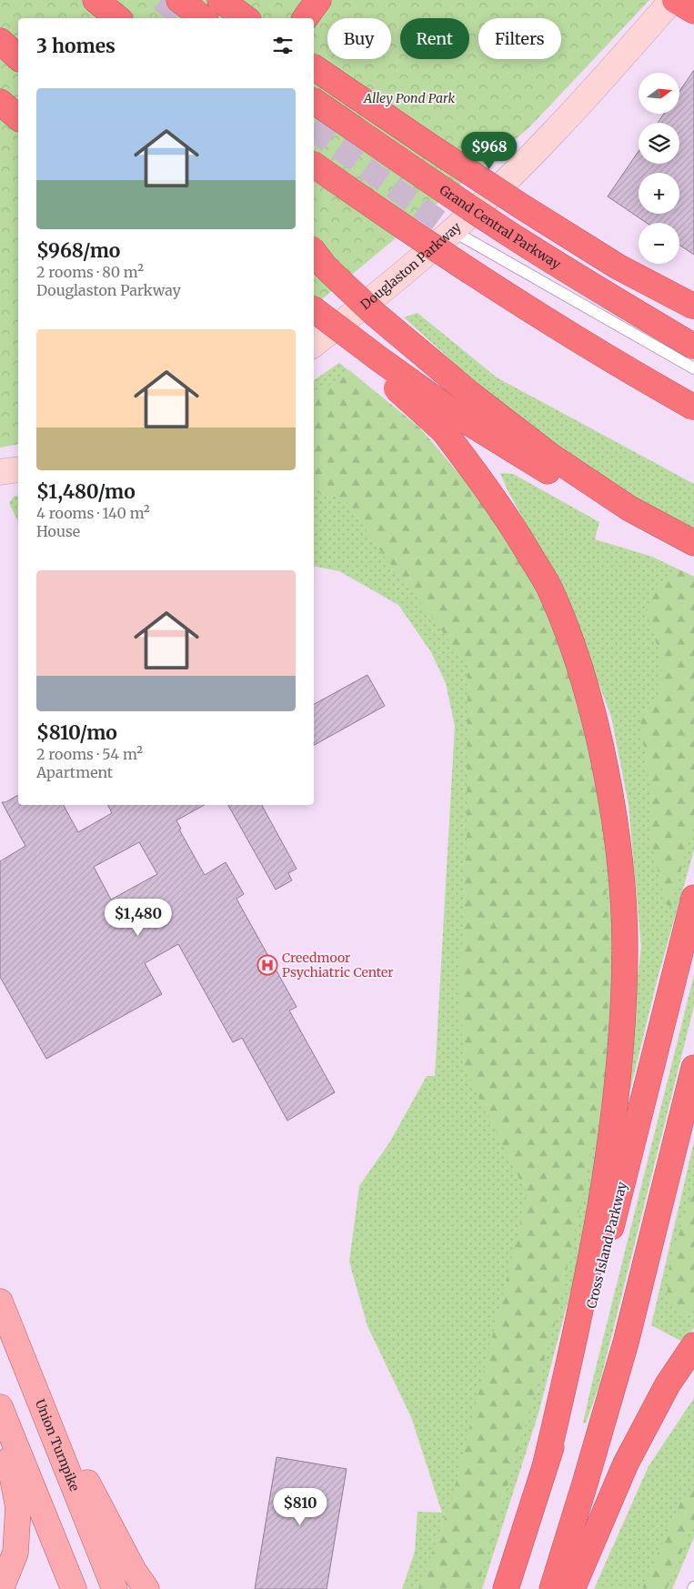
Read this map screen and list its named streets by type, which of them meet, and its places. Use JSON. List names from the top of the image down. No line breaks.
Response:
{"streets":{"highway":["Grand Central Parkway","Cross Island Parkway"],"main road":["Douglaston Parkway","Union Turnpike"]},"parks":["Alley Pond Park"],"places":{"hospital":["Creedmoor Psychiatric Center"]},"north":"right","page":{"chip":["Buy","Rent","Filters"],"heading":"3 homes","map_buttons":["+","−"],"list":[{"name":"$968/mo","note":"2 rooms · 80 m² · Douglaston Parkway"},{"name":"$1,480/mo","note":"4 rooms · 140 m² · House"},{"name":"$810/mo","note":"2 rooms · 54 m² · Apartment"}],"price":["$968","$1,480","$810"]}}
